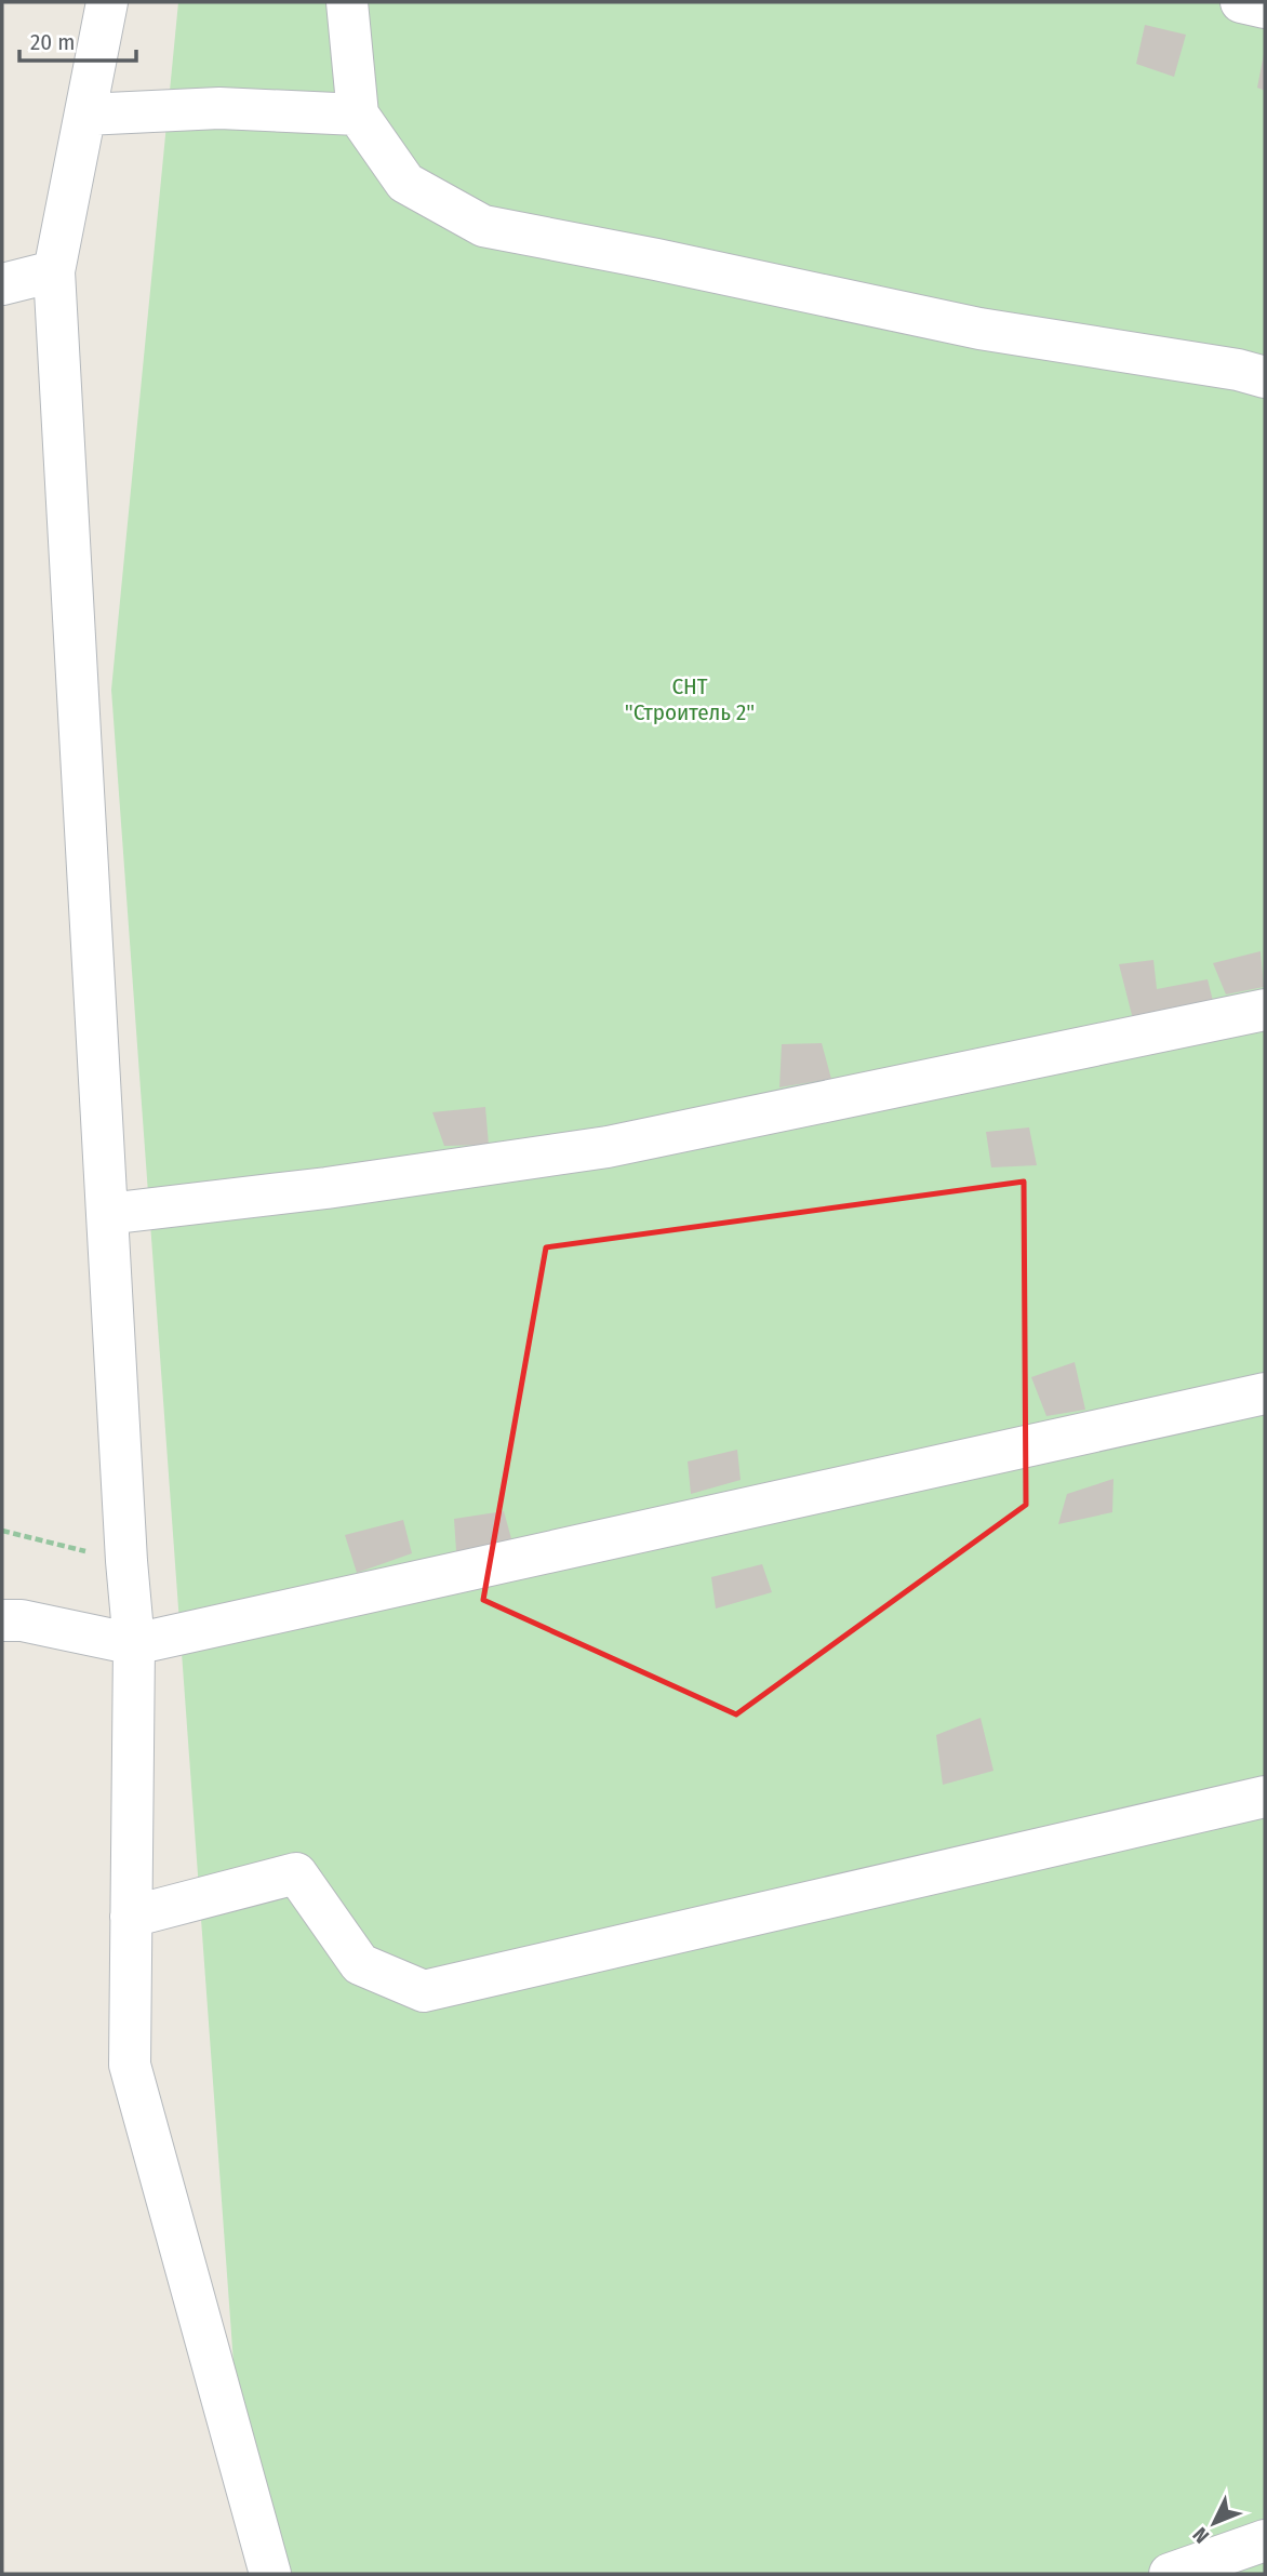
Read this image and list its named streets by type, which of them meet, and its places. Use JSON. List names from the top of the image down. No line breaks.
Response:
{"parks":["СНТ \"Строитель 2\""],"scale_bar":"20 m","north":"bottom left"}
